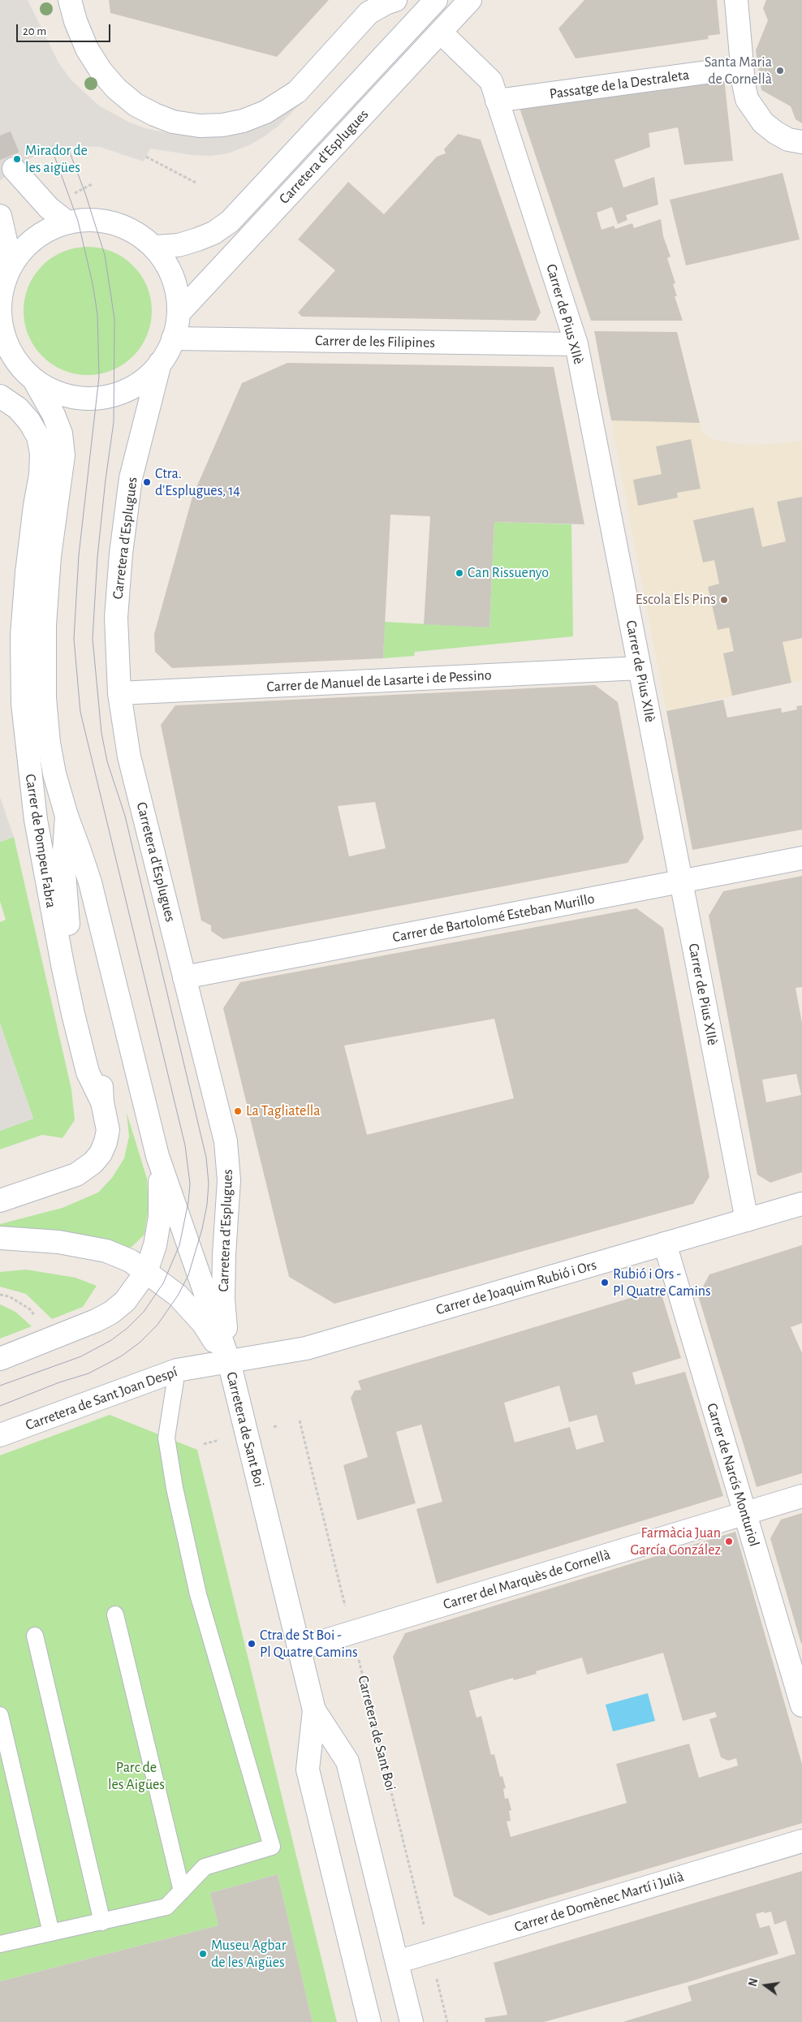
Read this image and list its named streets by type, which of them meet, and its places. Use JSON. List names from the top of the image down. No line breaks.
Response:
{"streets":{"street":["Passatge de la Destraleta","Carretera d'Esplugues","Carrer de Pius XIIè","Carrer de les Filipines","Carrer de Manuel de Lasarte i de Pessino","Carrer de Pompeu Fabra","Carrer de Bartolomé Esteban Murillo","Carrer de Joaquim Rubió i Ors","Carretera de Sant Joan Despí","Carretera de Sant Boi","Carrer de Narcís Monturiol","Carrer del Marquès de Cornellà","Carrer de Domènec Martí i Julià"]},"crossings":[["Passatge de la Destraleta","Carrer de Pius XIIè"],["Carretera d'Esplugues","Carrer de Pius XIIè"],["Carretera d'Esplugues","Carrer de Manuel de Lasarte i de Pessino"],["Carretera d'Esplugues","Carrer de Pompeu Fabra"],["Carretera d'Esplugues","Carrer de Bartolomé Esteban Murillo"],["Carretera d'Esplugues","Carrer de Joaquim Rubió i Ors"],["Carretera d'Esplugues","Carretera de Sant Joan Despí"],["Carretera d'Esplugues","Carretera de Sant Boi"],["Carrer de Pius XIIè","Carrer de les Filipines"],["Carrer de Pius XIIè","Carrer de Manuel de Lasarte i de Pessino"],["Carrer de Pius XIIè","Carrer de Bartolomé Esteban Murillo"],["Carrer de Pius XIIè","Carrer de Joaquim Rubió i Ors"],["Carrer de Joaquim Rubió i Ors","Carretera de Sant Joan Despí"],["Carrer de Joaquim Rubió i Ors","Carretera de Sant Boi"],["Carrer de Joaquim Rubió i Ors","Carrer de Narcís Monturiol"],["Carretera de Sant Joan Despí","Carretera de Sant Boi"],["Carretera de Sant Boi","Carrer del Marquès de Cornellà"],["Carretera de Sant Boi","Carrer de Domènec Martí i Julià"],["Carrer de Narcís Monturiol","Carrer del Marquès de Cornellà"]],"parks":["Parc de les Aigües"],"places":["Santa Maria de Cornellà","Mirador de les aigües","Ctra. d'Esplugues, 14","Can Rissuenyo","Escola Els Pins","La Tagliatella","Rubió i Ors - Pl Quatre Camins","Farmàcia Juan García González","Ctra de St Boi - Pl Quatre Camins","Museu Agbar de les Aigües"],"scale_bar":"20 m","north":"left"}
